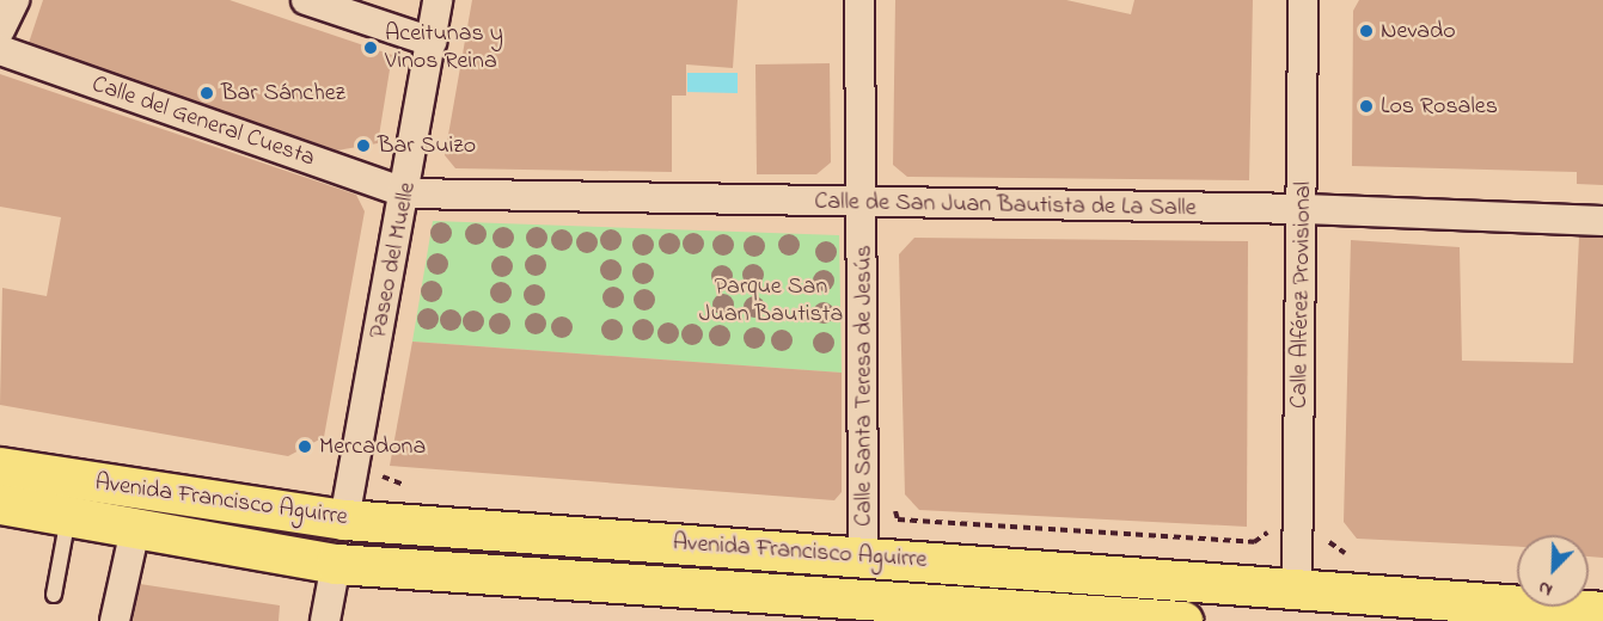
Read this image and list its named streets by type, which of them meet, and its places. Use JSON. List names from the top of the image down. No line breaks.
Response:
{"streets":{"main road":["Avenida Francisco Aguirre"],"street":["Calle del General Cuesta","Calle de San Juan Bautista de La Salle","Paseo del Muelle","Calle Alférez Provisional","Calle Santa Teresa de Jesús"]},"crossings":[["Calle del General Cuesta","Calle de San Juan Bautista de La Salle"],["Calle del General Cuesta","Paseo del Muelle"],["Calle de San Juan Bautista de La Salle","Paseo del Muelle"],["Calle de San Juan Bautista de La Salle","Calle Alférez Provisional"],["Calle de San Juan Bautista de La Salle","Calle Santa Teresa de Jesús"],["Paseo del Muelle","Avenida Francisco Aguirre"],["Calle Alférez Provisional","Avenida Francisco Aguirre"],["Calle Santa Teresa de Jesús","Avenida Francisco Aguirre"]],"parks":["Parque San Juan Bautista"],"places":["Nevado","Aceitunas y Vinos Reina","Bar Sánchez","Los Rosales","Bar Suizo","Mercadona"],"north":"bottom left"}
